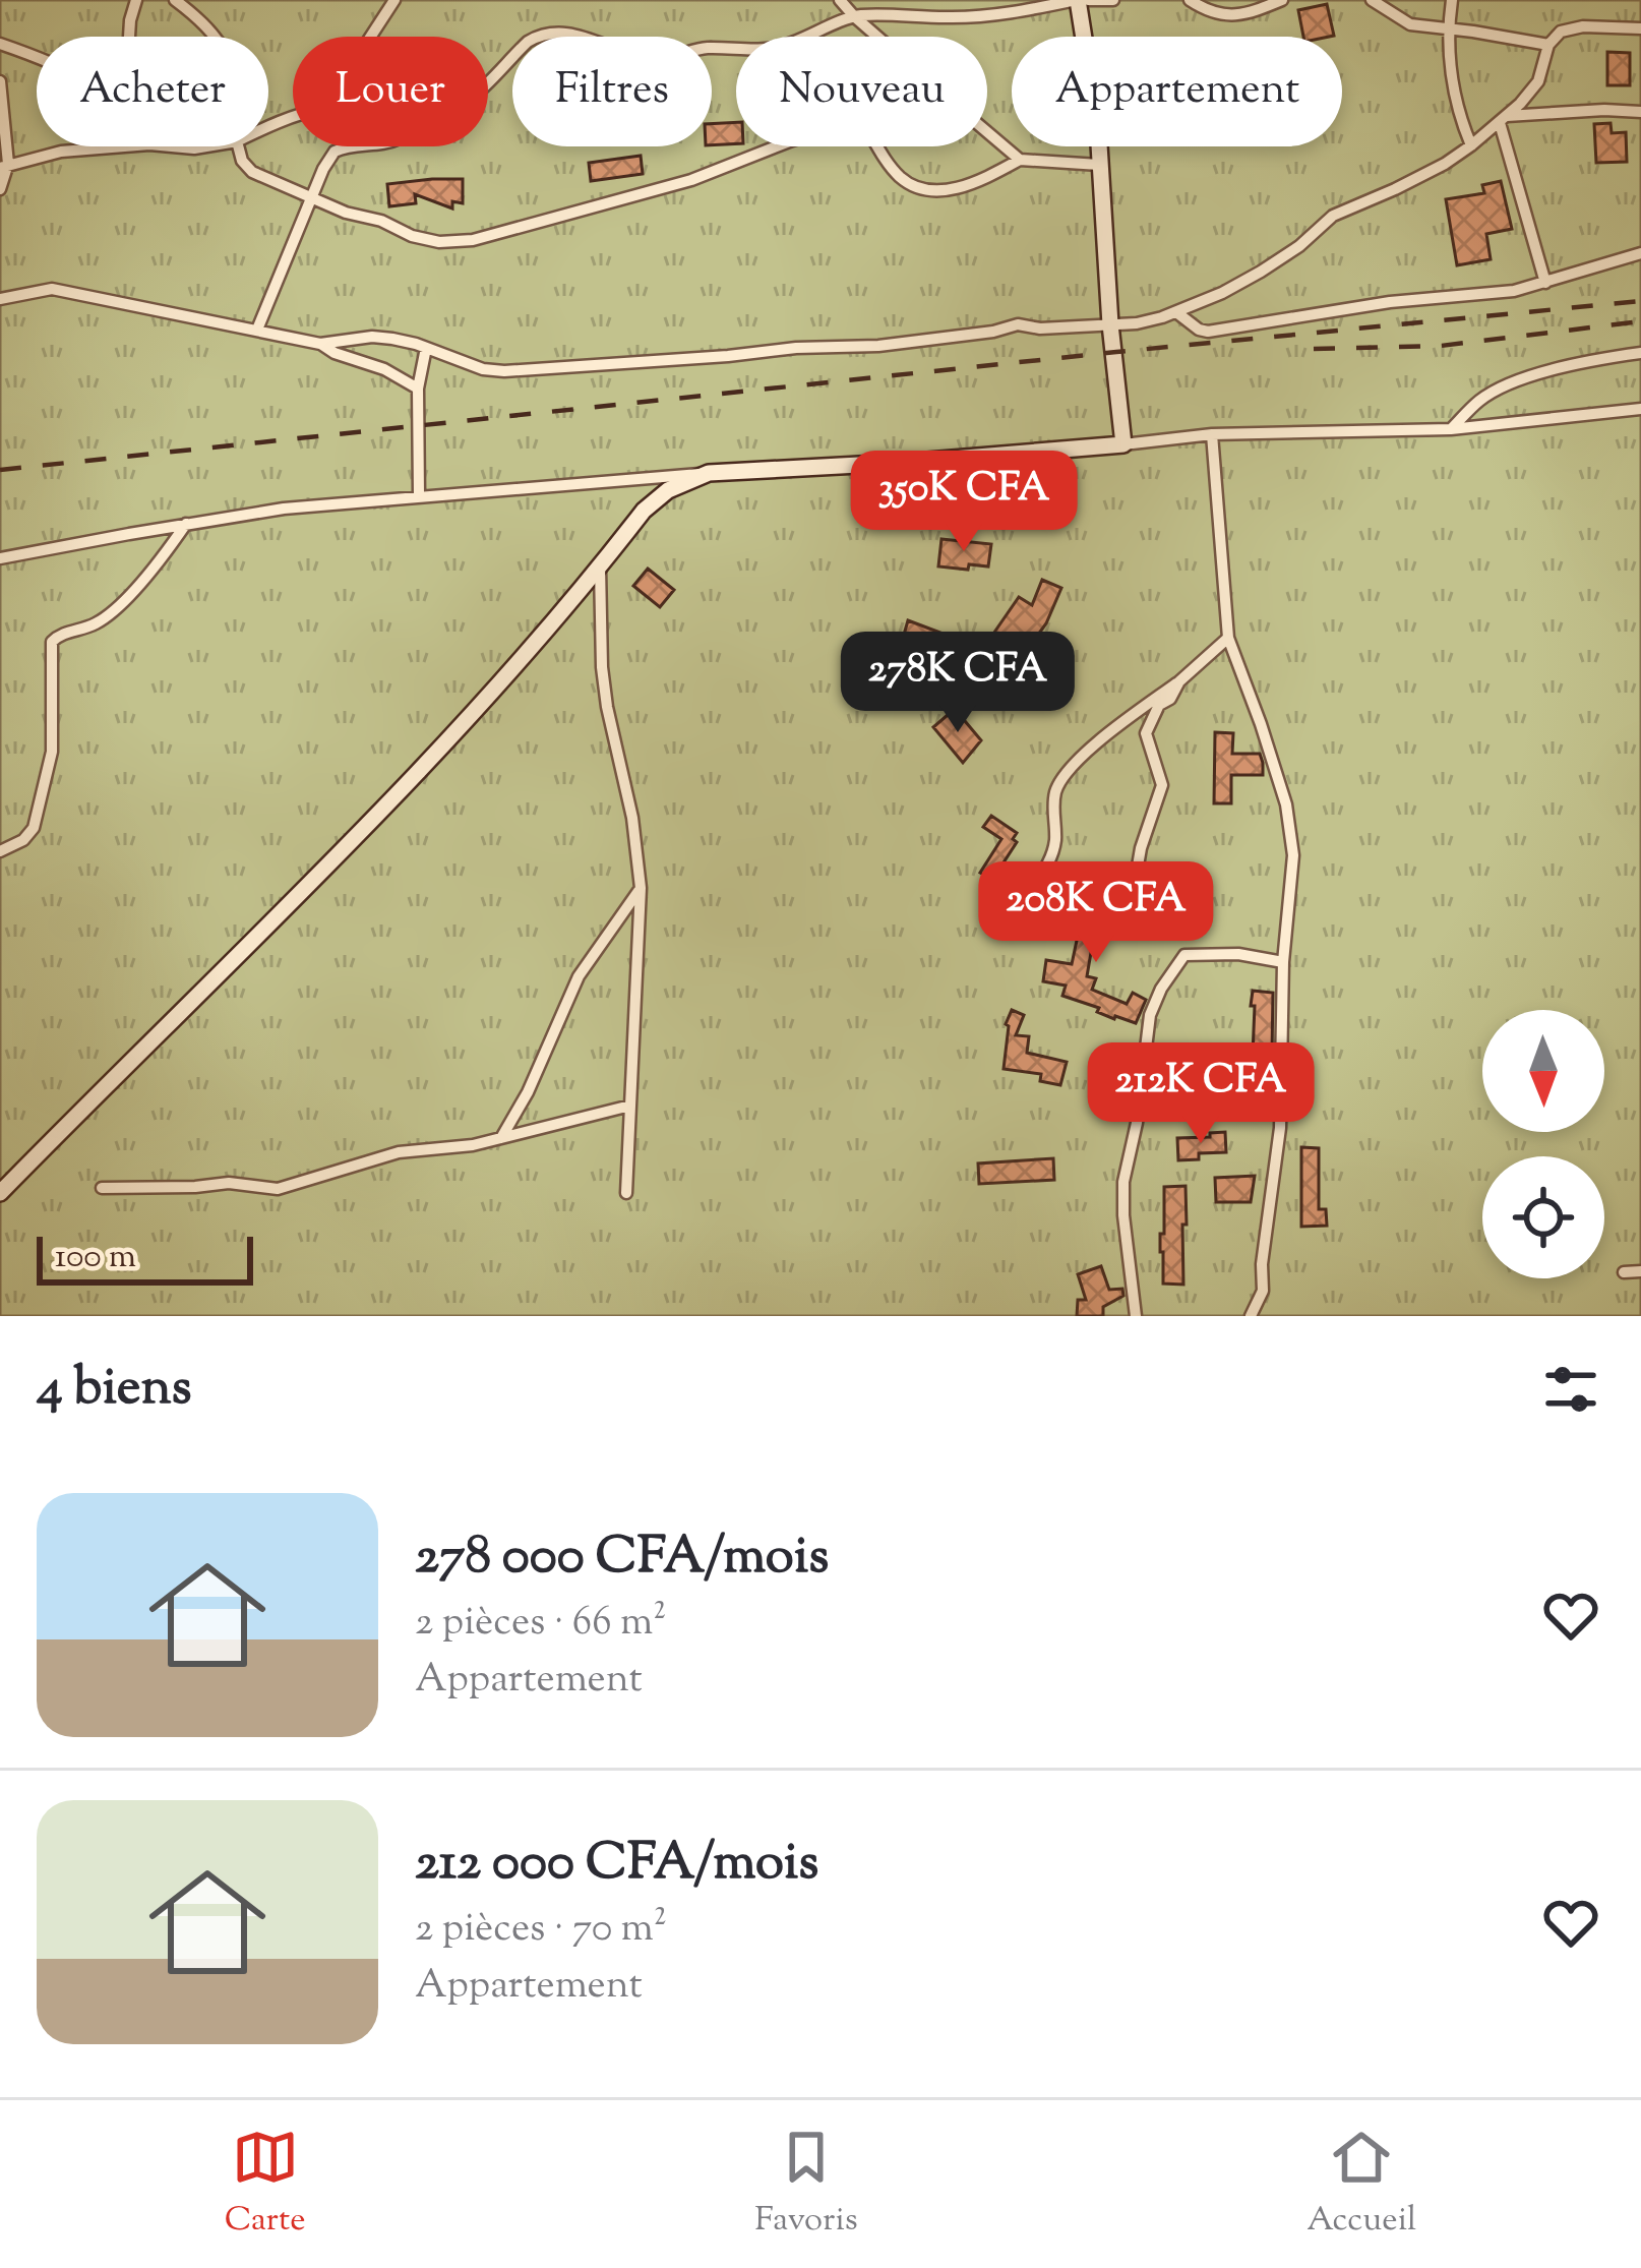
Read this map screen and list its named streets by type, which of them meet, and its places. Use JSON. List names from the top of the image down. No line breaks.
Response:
{"scale_bar":"100 m","north":"bottom","page":{"chip":["Acheter","Louer","Filtres","Nouveau","Appartement"],"price":["350K CFA","278K CFA","208K CFA","212K CFA"],"scale":"100 m","heading":"4 biens","list":[{"name":"278 000 CFA/mois","note":"2 pièces · 66 m² · Appartement"},{"name":"212 000 CFA/mois","note":"2 pièces · 70 m² · Appartement"}],"tabs":["Carte","Favoris","Accueil"]}}
